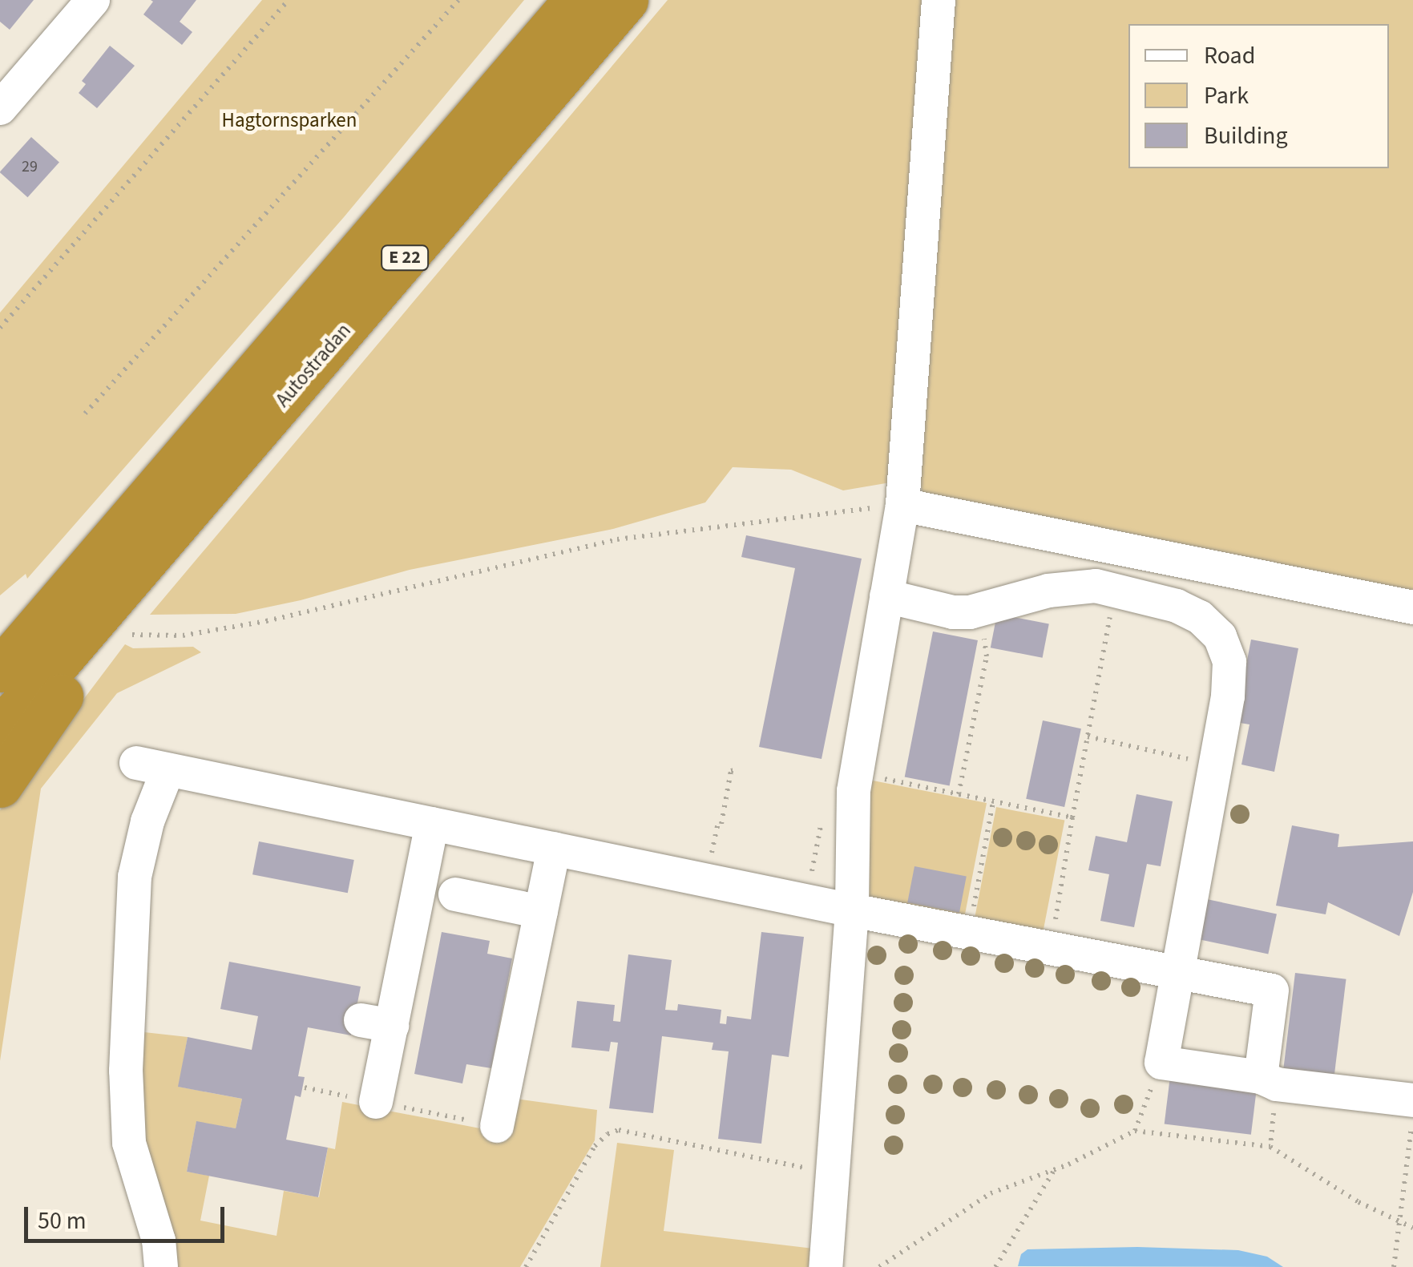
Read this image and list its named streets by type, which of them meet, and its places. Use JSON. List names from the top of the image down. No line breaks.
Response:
{"streets":{"highway":["E 22","Autostradan"]},"parks":["Hagtornsparken"],"house_numbers":["29"],"legend":["Road","Park","Building"],"scale_bar":"50 m"}
